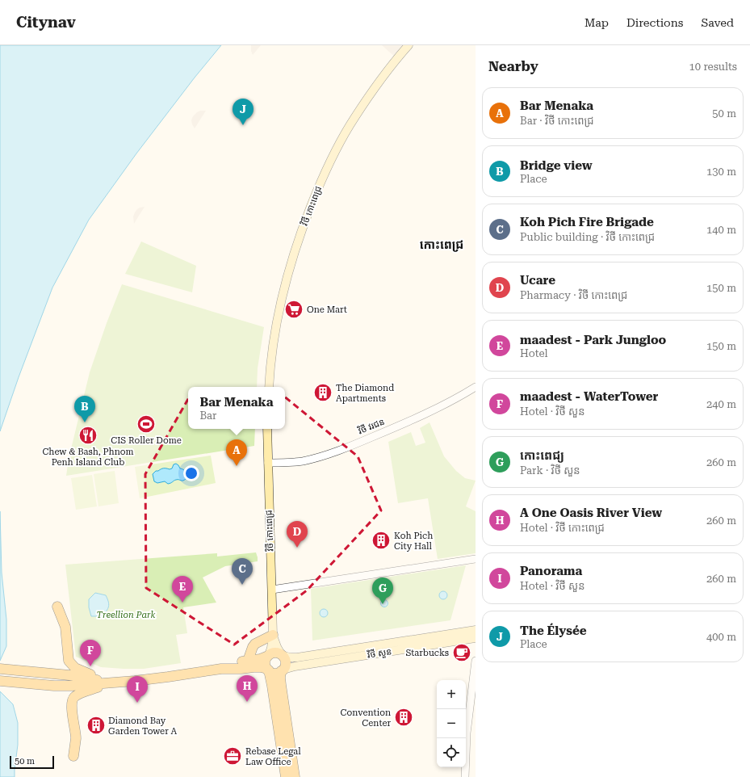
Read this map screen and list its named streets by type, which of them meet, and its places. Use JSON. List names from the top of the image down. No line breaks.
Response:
{"streets":{"main road":["វិថី កោះពេជ្រ","វិថី សួន"],"street":["វិថី វរជន"]},"crossings":[["វិថី កោះពេជ្រ","វិថី វរជន"],["វិថី កោះពេជ្រ","វិថី សួន"]],"districts":["កោះពេជ្រ"],"parks":["Treellion Park"],"places":{"supermarket":["One Mart"],"building":["The Diamond Apartments","Koh Pich City Hall","Convention Center","Diamond Bay Garden Tower A"],"sports":["CIS Roller Dome"],"restaurant":["Chew & Bash, Phnom Penh Island Club"],"cafe":["Starbucks"],"office":["Rebase Legal Law Office"]},"scale_bar":"50 m","page":{"header":"Citynav","nav":["Map","Directions","Saved"],"heading":["Nearby","10 results"],"list":[{"mark":"A","name":"Bar Menaka","note":"Bar · វិថី កោះពេជ្រ","value":"50 m"},{"mark":"B","name":"Bridge view","note":"Place","value":"130 m"},{"mark":"C","name":"Koh Pich Fire Brigade","note":"Public building · វិថី កោះពេជ្រ","value":"140 m"},{"mark":"D","name":"Ucare","note":"Pharmacy · វិថី កោះពេជ្រ","value":"150 m"},{"mark":"E","name":"maadest - Park Jungloo","note":"Hotel","value":"150 m"},{"mark":"F","name":"maadest - WaterTower","note":"Hotel · វិថី សួន","value":"240 m"},{"mark":"G","name":"កោះពេជ្យ","note":"Park · វិថី សួន","value":"260 m"},{"mark":"H","name":"A One Oasis River View","note":"Hotel · វិថី កោះពេជ្រ","value":"260 m"},{"mark":"I","name":"Panorama","note":"Hotel · វិថី សួន","value":"260 m"},{"mark":"J","name":"The Élysée","note":"Place","value":"400 m"}],"pins":["J","B","A","D","C","E","G","F","H","I"],"popup":["Bar Menaka","Bar"],"map_buttons":["+","−"],"scale":"50 m"}}
